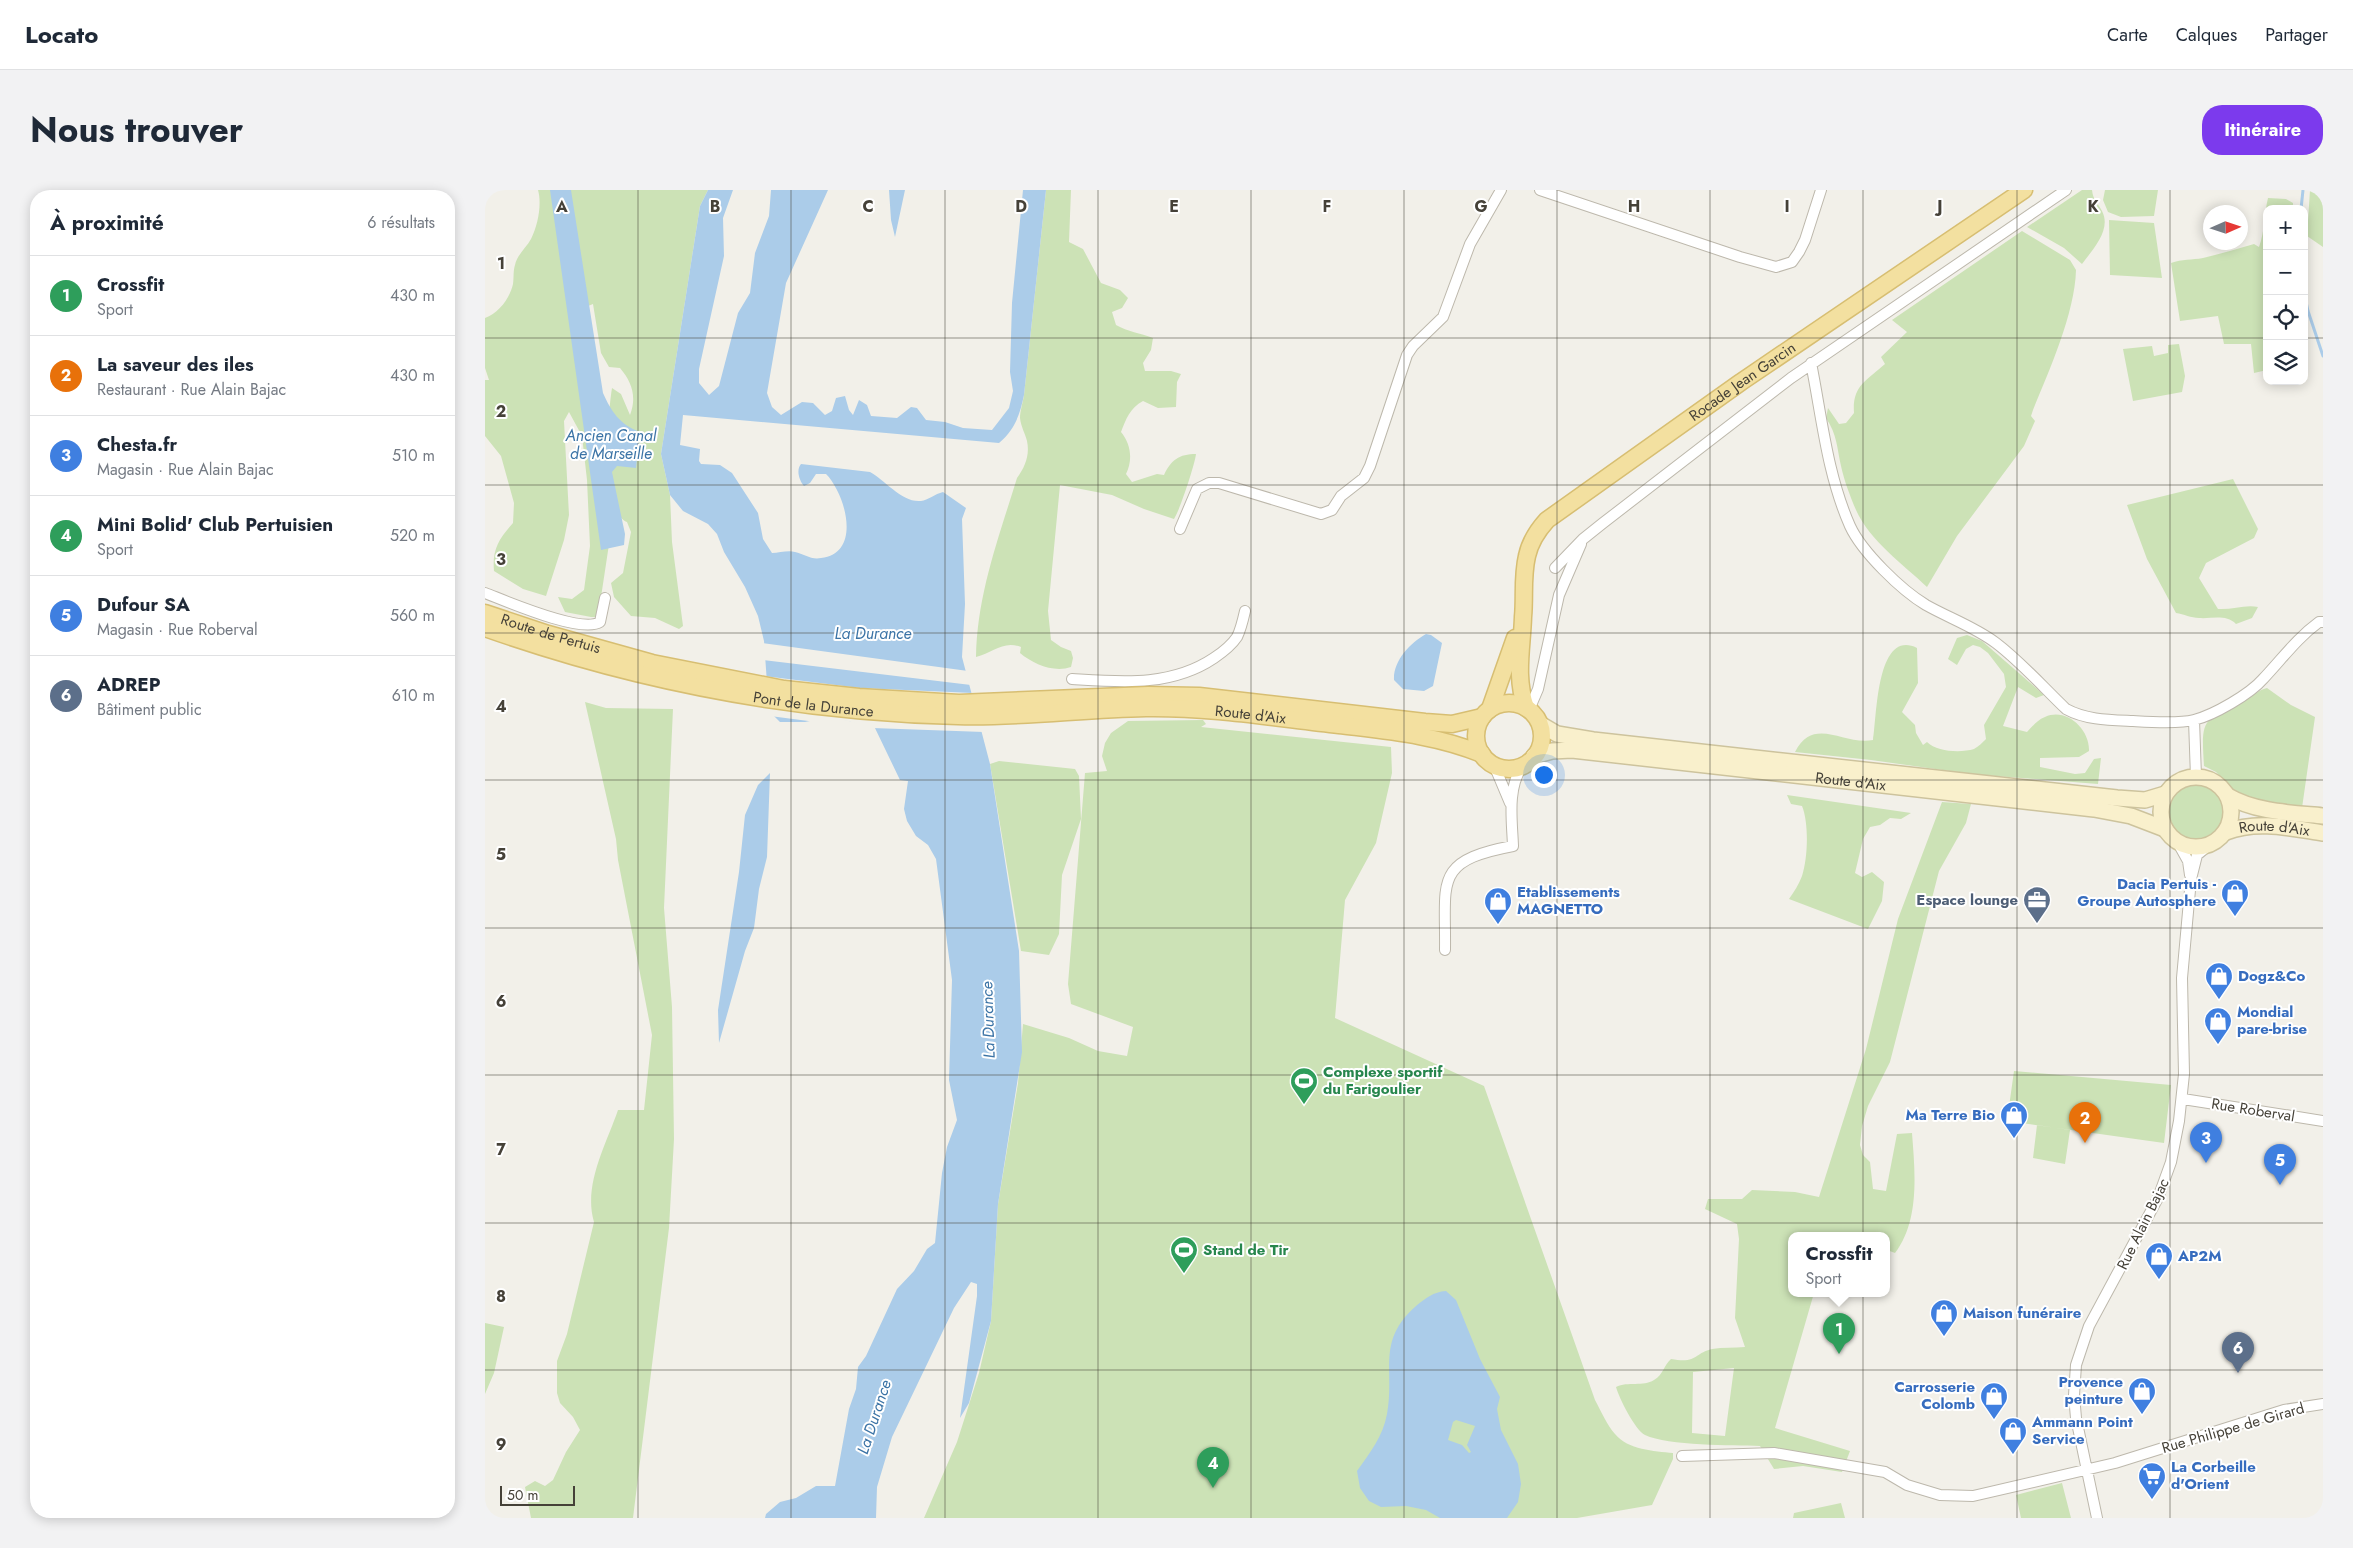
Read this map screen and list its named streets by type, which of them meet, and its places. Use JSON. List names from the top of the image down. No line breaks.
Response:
{"streets":{"main road":["Rocade Jean Garcin","Route de Pertuis","Pont de la Durance","Route d'Aix"],"street":["Rue Roberval","Rue Alain Bajac","Rue Philippe de Girard"]},"crossings":[["Rocade Jean Garcin","Route d'Aix"],["Route de Pertuis","Pont de la Durance"],["Pont de la Durance","Route d'Aix"],["Rue Roberval","Rue Alain Bajac"],["Rue Alain Bajac","Rue Philippe de Girard"]],"water":["Ancien Canal de Marseille","La Durance"],"places":{"shop":["Dacia Pertuis - Groupe Autosphere","Etablissements MAGNETTO","Dogz&Co","Mondial pare-brise","Ma Terre Bio","AP2M","Maison funéraire","Provence peinture","Carrosserie Colomb","Ammann Point Service"],"office":["Espace lounge"],"sports":["Complexe sportif du Farigoulier","Stand de Tir"],"supermarket":["La Corbeille d'Orient"]},"scale_bar":"50 m","north":"right","page":{"header":"Locato","nav":["Carte","Calques","Partager"],"title":"Nous trouver","buttons":"Itinéraire","heading":["À proximité","6 résultats"],"map_buttons":["+","−"],"list":[{"mark":"1","name":"Crossfit","note":"Sport","value":"430 m"},{"mark":"2","name":"La saveur des iles","note":"Restaurant · Rue Alain Bajac","value":"430 m"},{"mark":"3","name":"Chesta.fr","note":"Magasin · Rue Alain Bajac","value":"510 m"},{"mark":"4","name":"Mini Bolid' Club Pertuisien","note":"Sport","value":"520 m"},{"mark":"5","name":"Dufour SA","note":"Magasin · Rue Roberval","value":"560 m"},{"mark":"6","name":"ADREP","note":"Bâtiment public","value":"610 m"}],"pins":["2","3","5","1","6","4"],"popup":["Crossfit","Sport"],"scale":"50 m"},"grid":{"columns":["A","B","C","D","E","F","G","H","I","J","K"],"rows":["1","2","3","4","5","6","7","8","9"]}}
